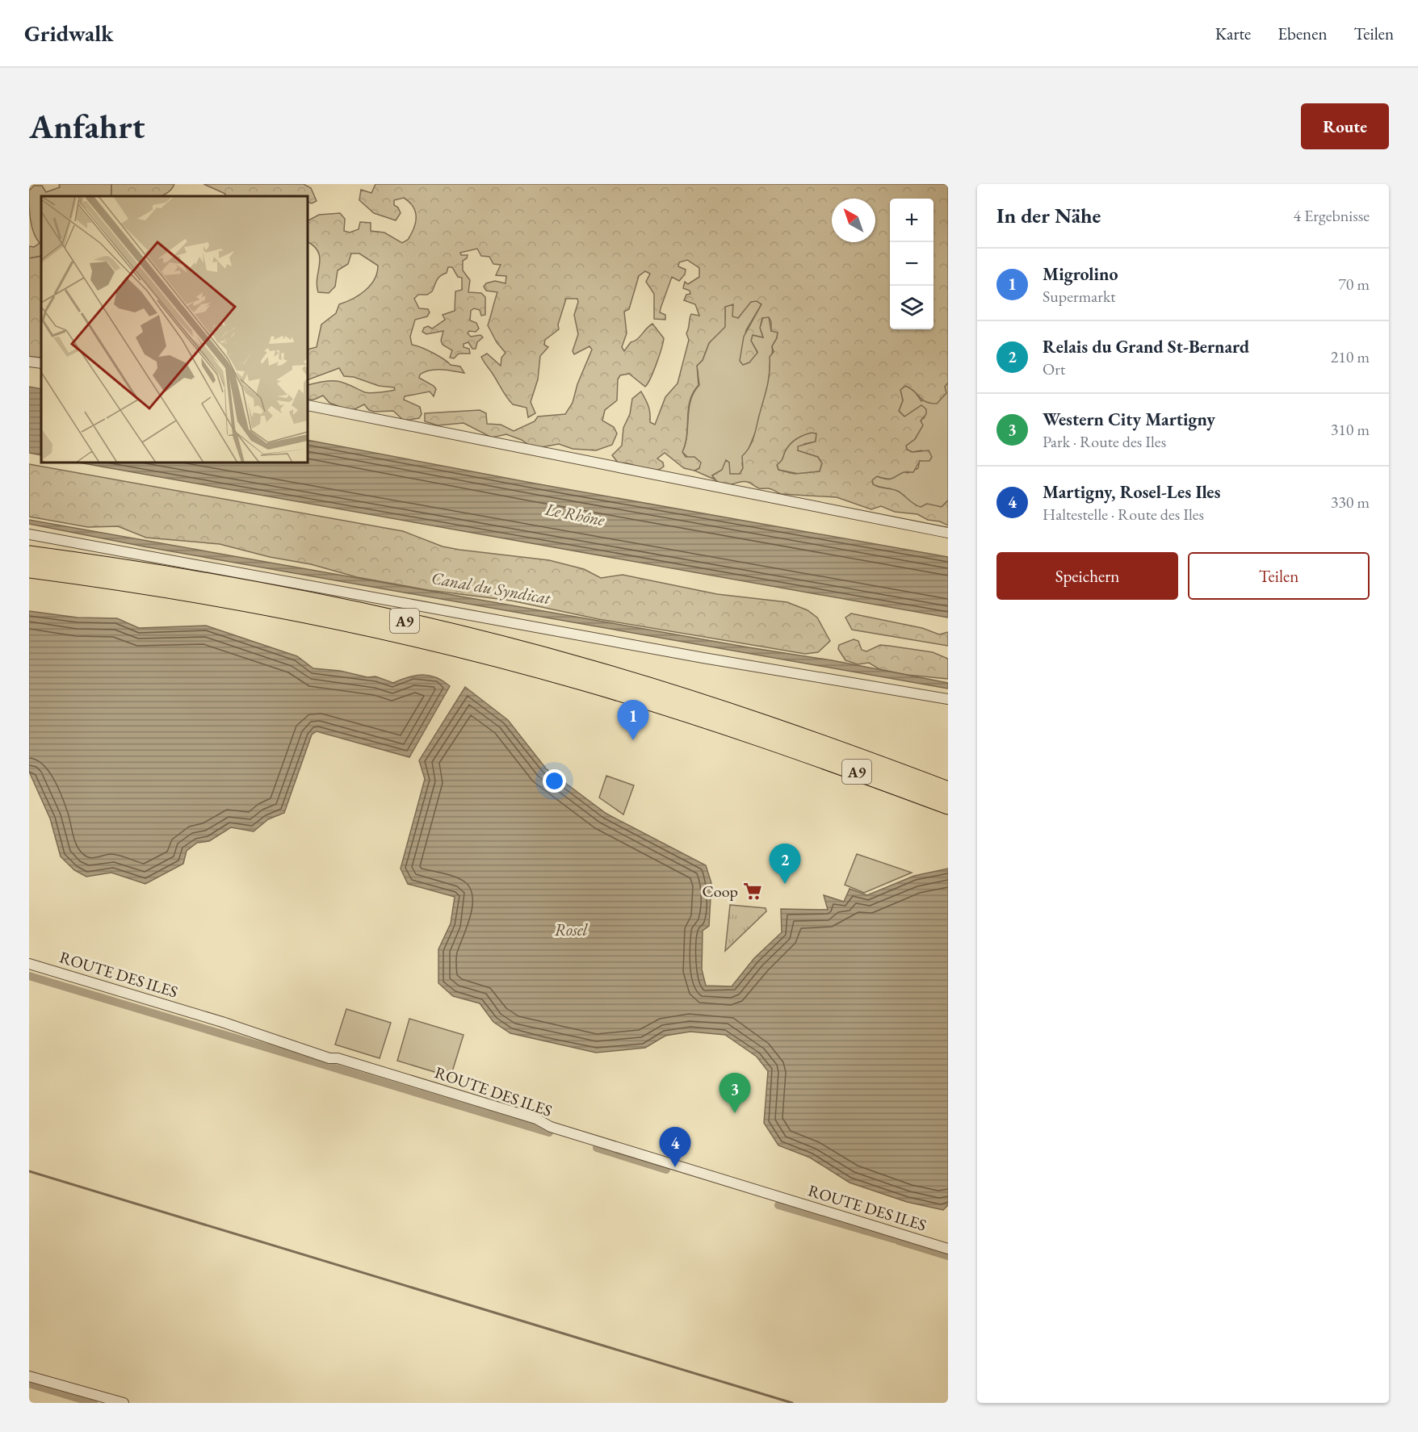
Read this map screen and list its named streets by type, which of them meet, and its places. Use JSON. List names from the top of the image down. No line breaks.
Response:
{"streets":{"highway":["A9"],"street":["ROUTE DES ILES"]},"water":["Le Rhône","Canal du Syndicat","Rosel"],"places":{"supermarket":["Coop"]},"north":"top left","page":{"header":"Gridwalk","nav":["Karte","Ebenen","Teilen"],"buttons":["Route",["Speichern","Teilen"]],"title":"Anfahrt","heading":["In der Nähe","4 Ergebnisse"],"map_buttons":["+","−"],"list":[{"mark":"1","name":"Migrolino","note":"Supermarkt","value":"70 m"},{"mark":"2","name":"Relais du Grand St-Bernard","note":"Ort","value":"210 m"},{"mark":"3","name":"Western City Martigny","note":"Park · Route des Iles","value":"310 m"},{"mark":"4","name":"Martigny, Rosel-Les Iles","note":"Haltestelle · Route des Iles","value":"330 m"}],"pins":["1","2","3","4"]}}
